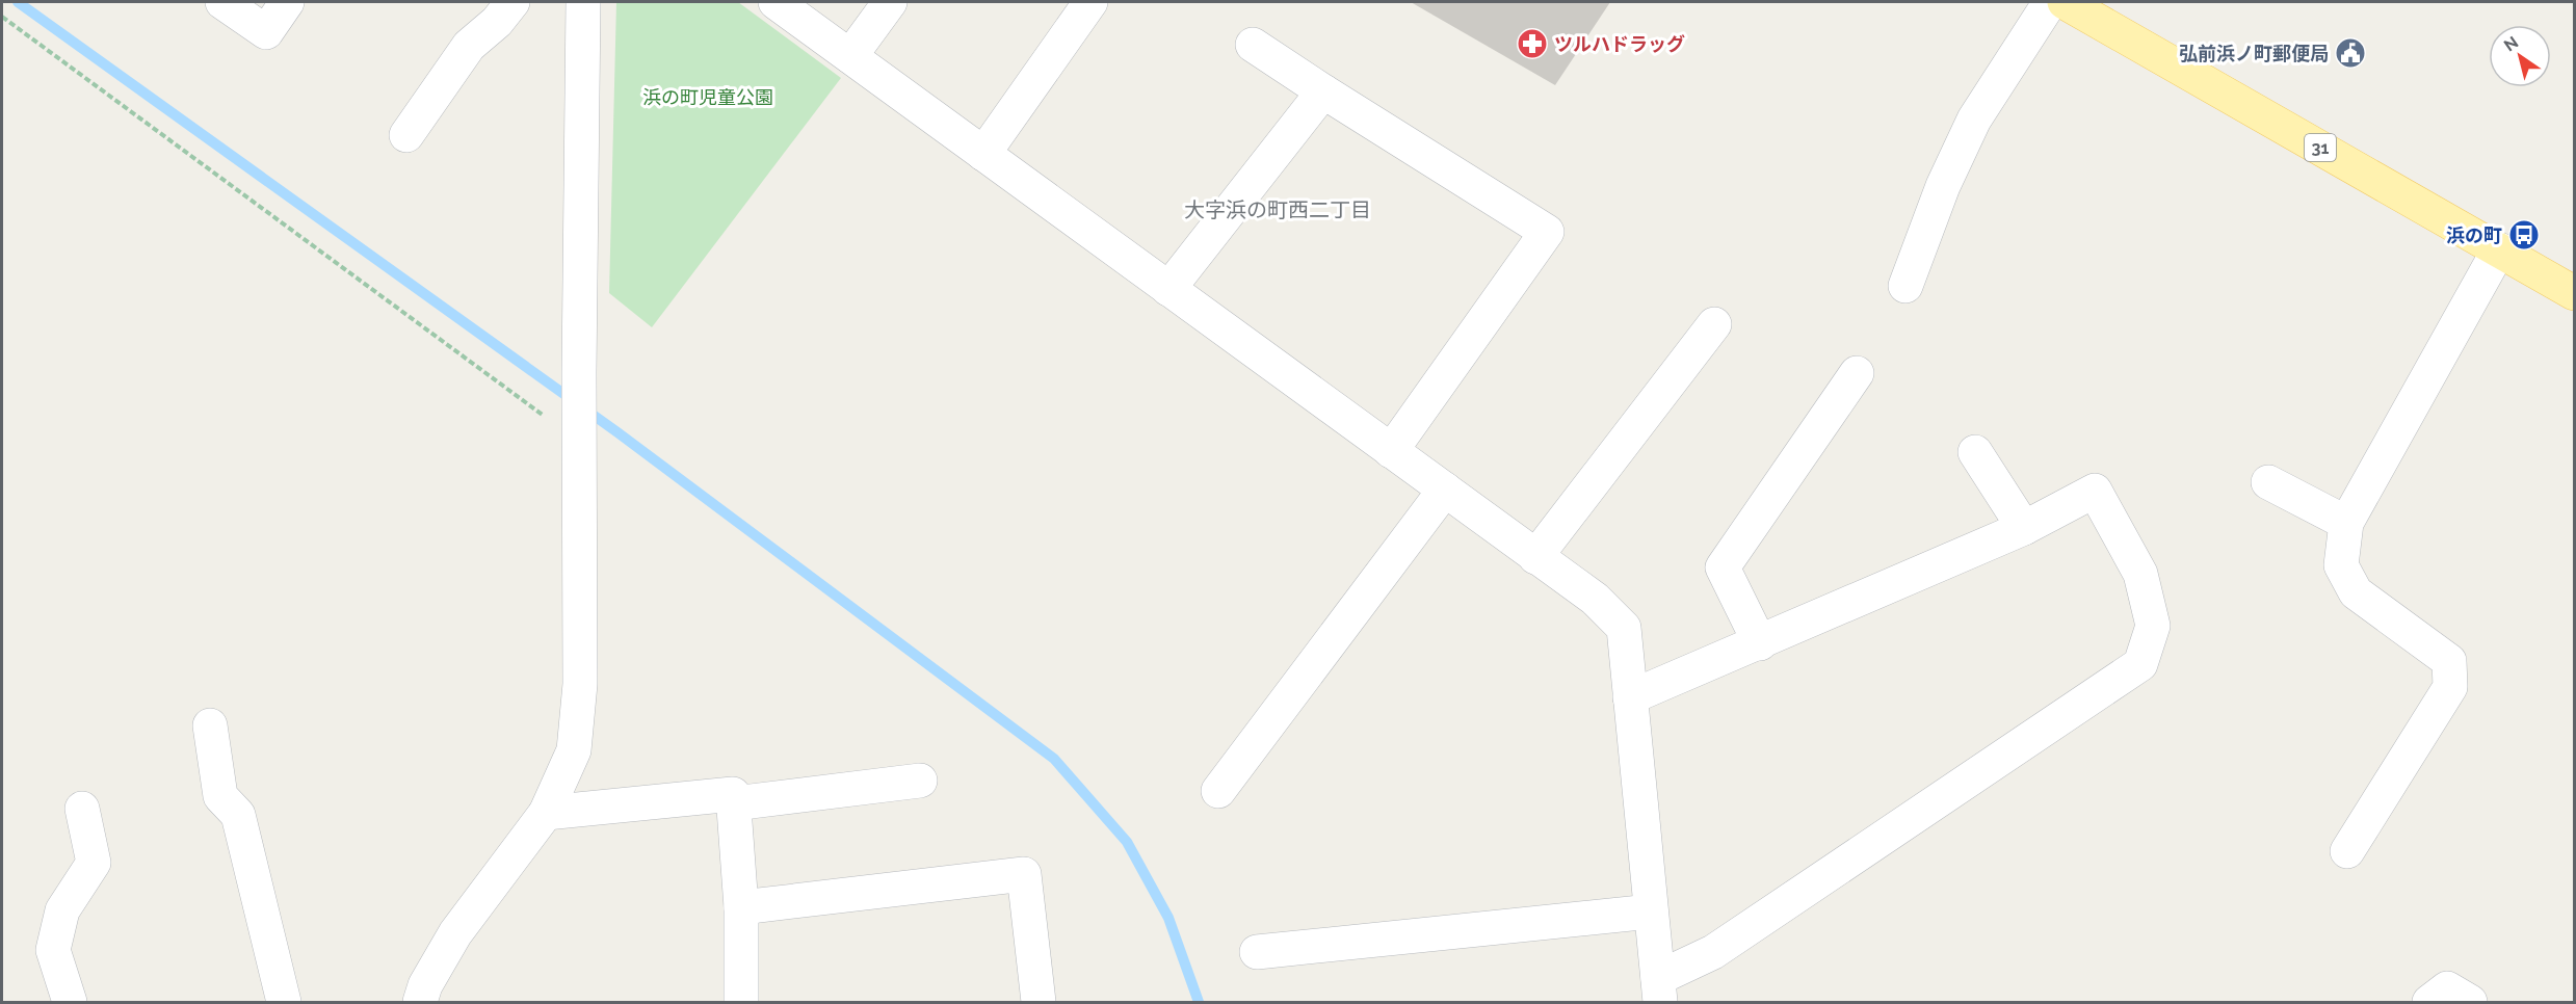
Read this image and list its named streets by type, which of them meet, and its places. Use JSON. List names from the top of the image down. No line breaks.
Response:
{"streets":{"main road":["31"]},"districts":["大字浜の町西二丁目"],"parks":["浜の町児童公園"],"places":{"pharmacy":["ツルハドラッグ"],"public building":["弘前浜ノ町郵便局"],"bus stop":["浜の町"]},"north":"top left"}
